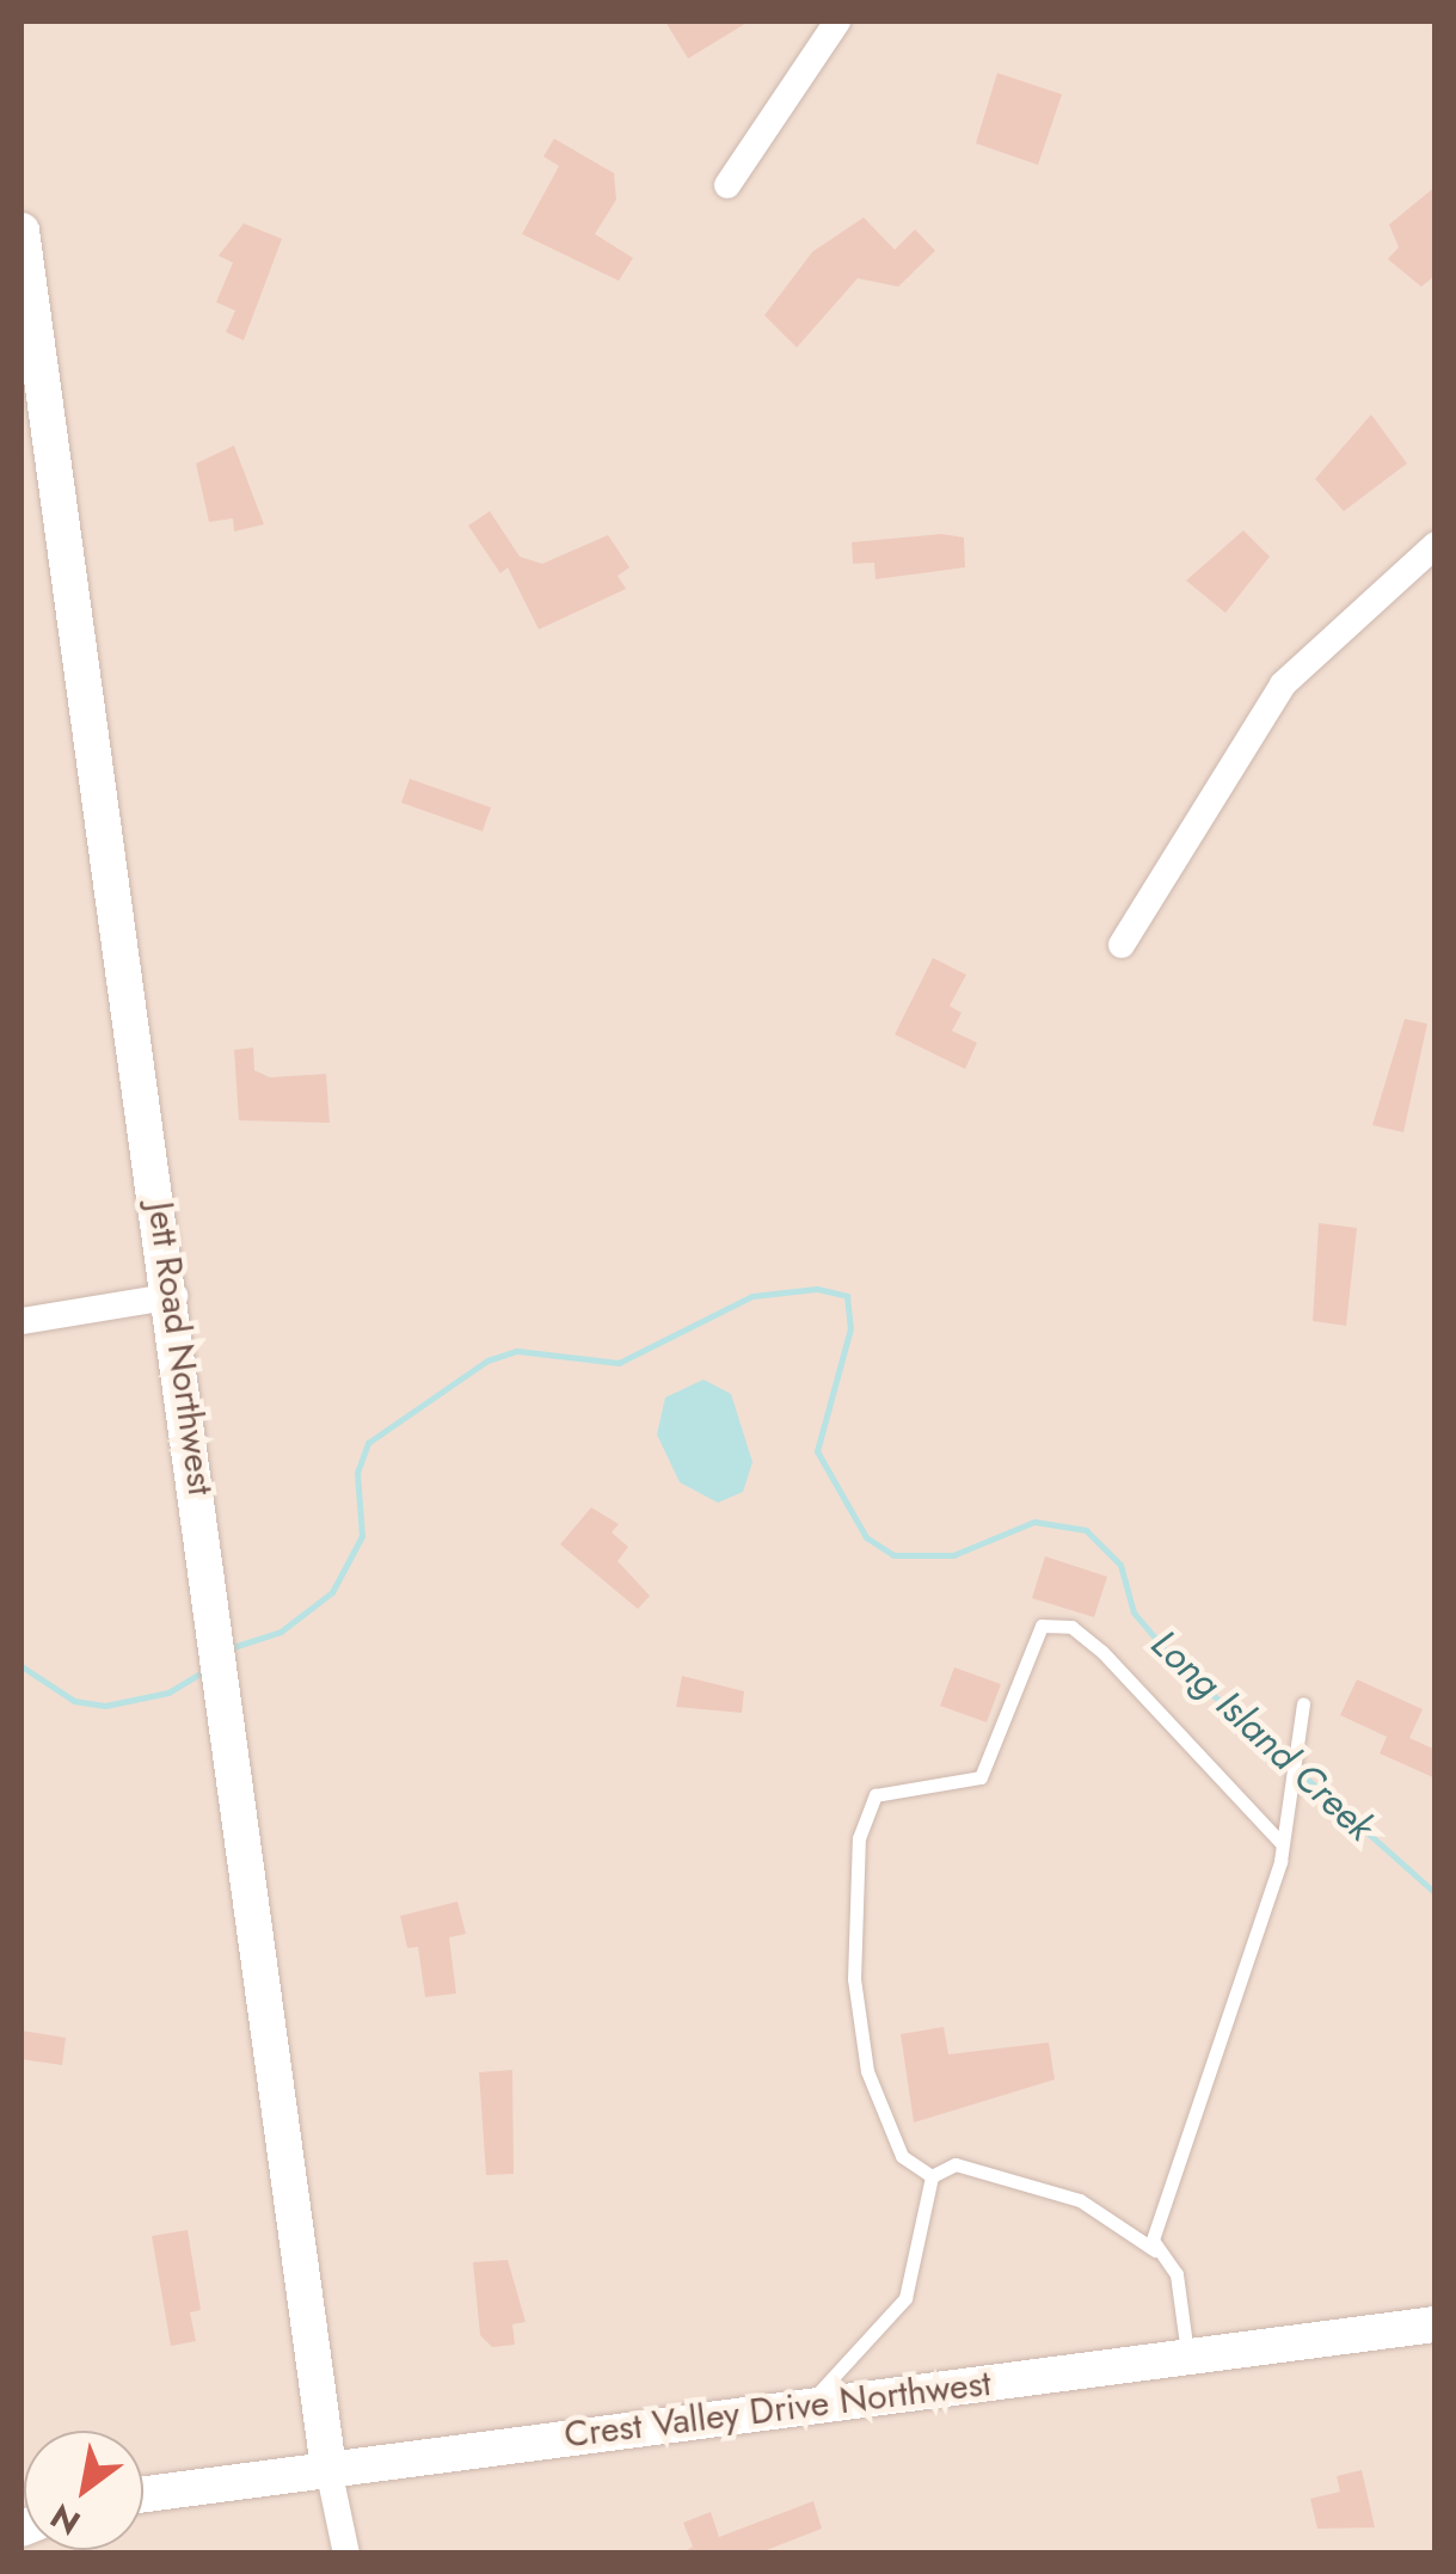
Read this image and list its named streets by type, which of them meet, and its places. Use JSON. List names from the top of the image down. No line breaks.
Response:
{"streets":{"street":["Jett Road Northwest","Crest Valley Drive Northwest"]},"crossings":[["Jett Road Northwest","Crest Valley Drive Northwest"]],"water":["Long Island Creek"],"north":"bottom left"}
